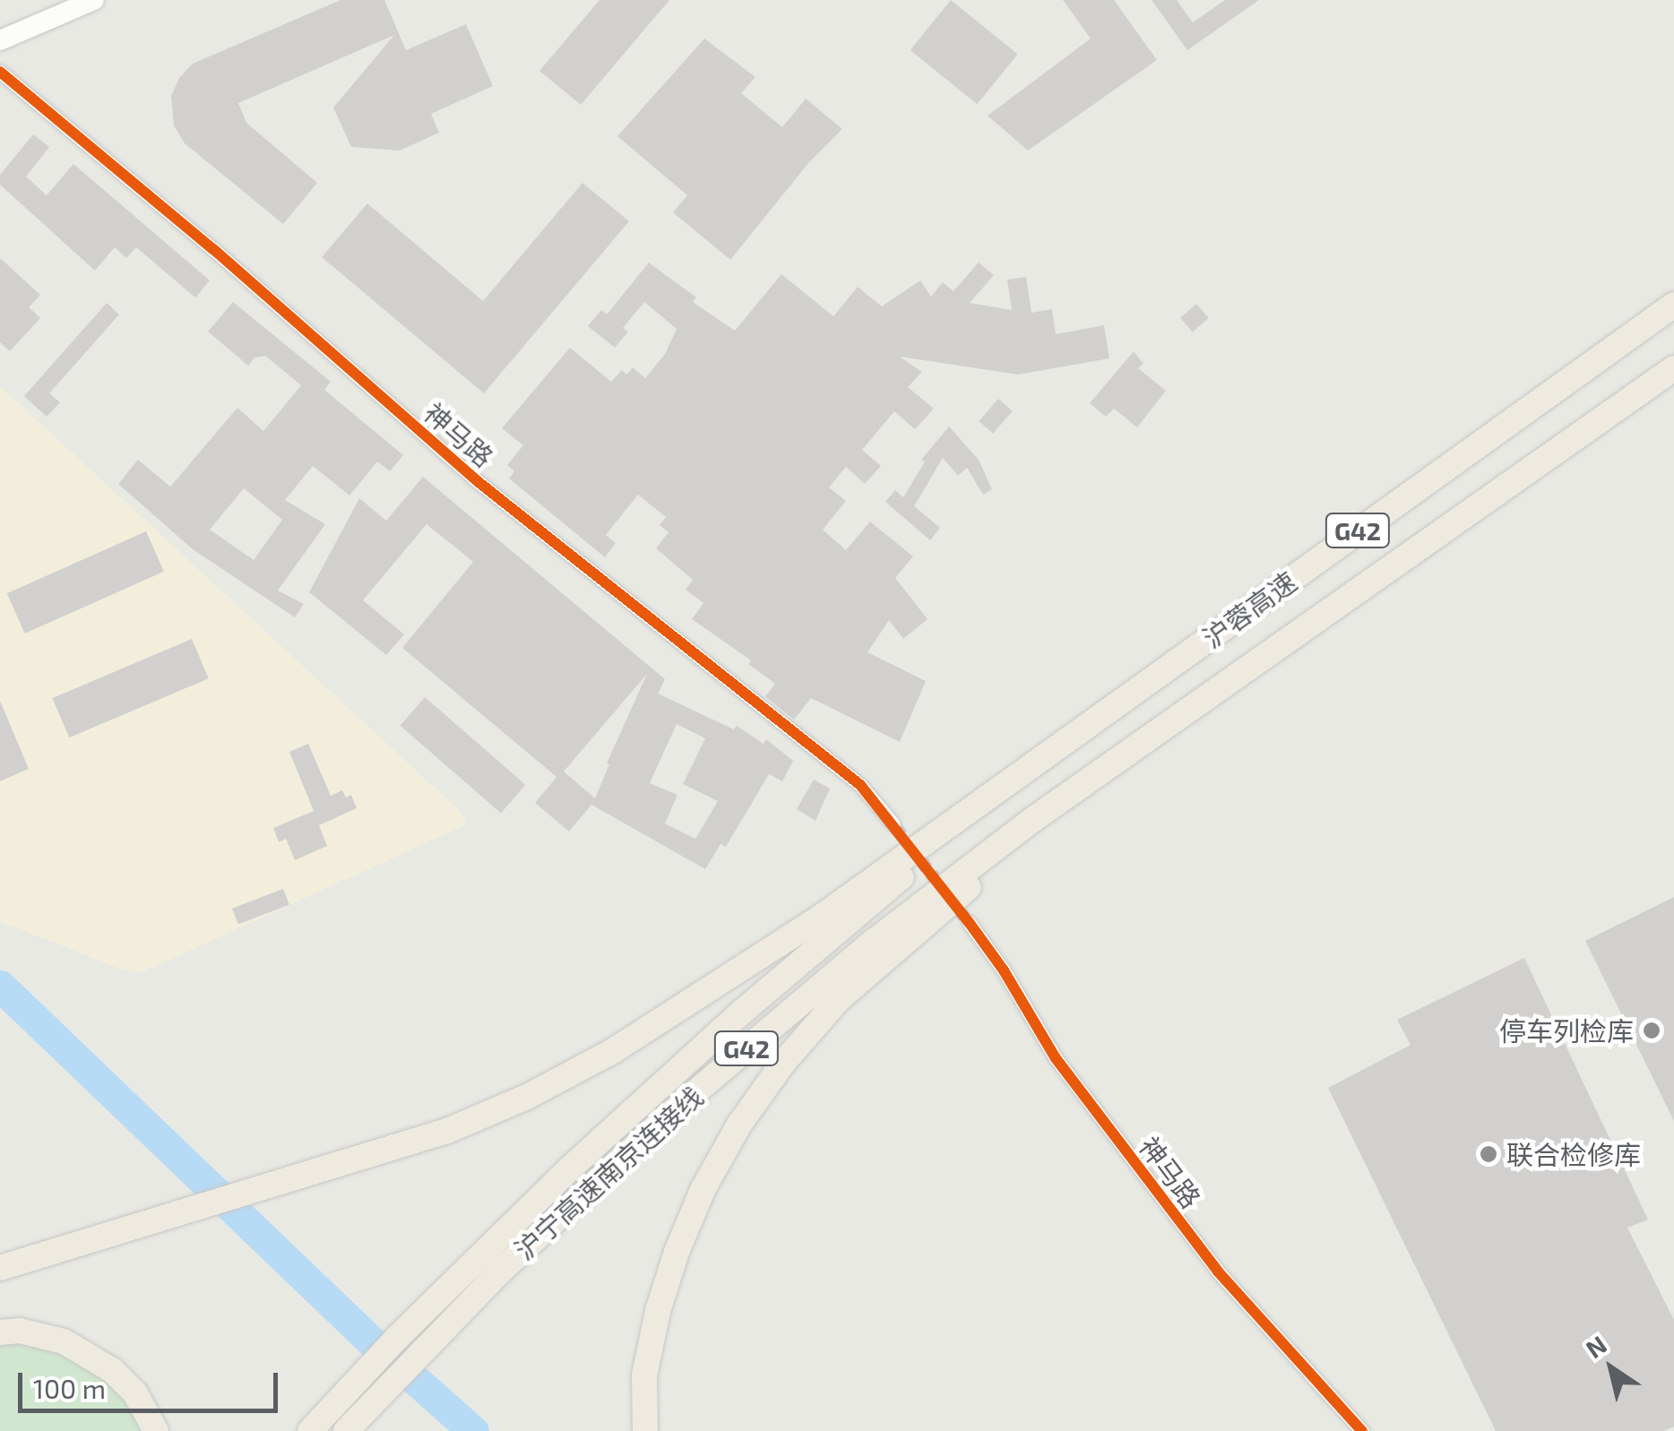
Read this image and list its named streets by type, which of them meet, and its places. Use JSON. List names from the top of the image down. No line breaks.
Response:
{"streets":{"highway":["G42","沪蓉高速","沪宁高速南京连接线"],"street":["神马路"]},"crossings":[["G42","沪蓉高速"],["G42","沪宁高速南京连接线"],["沪蓉高速","沪宁高速南京连接线"]],"places":["停车列检库","联合检修库"],"scale_bar":"100 m","north":"top left"}
